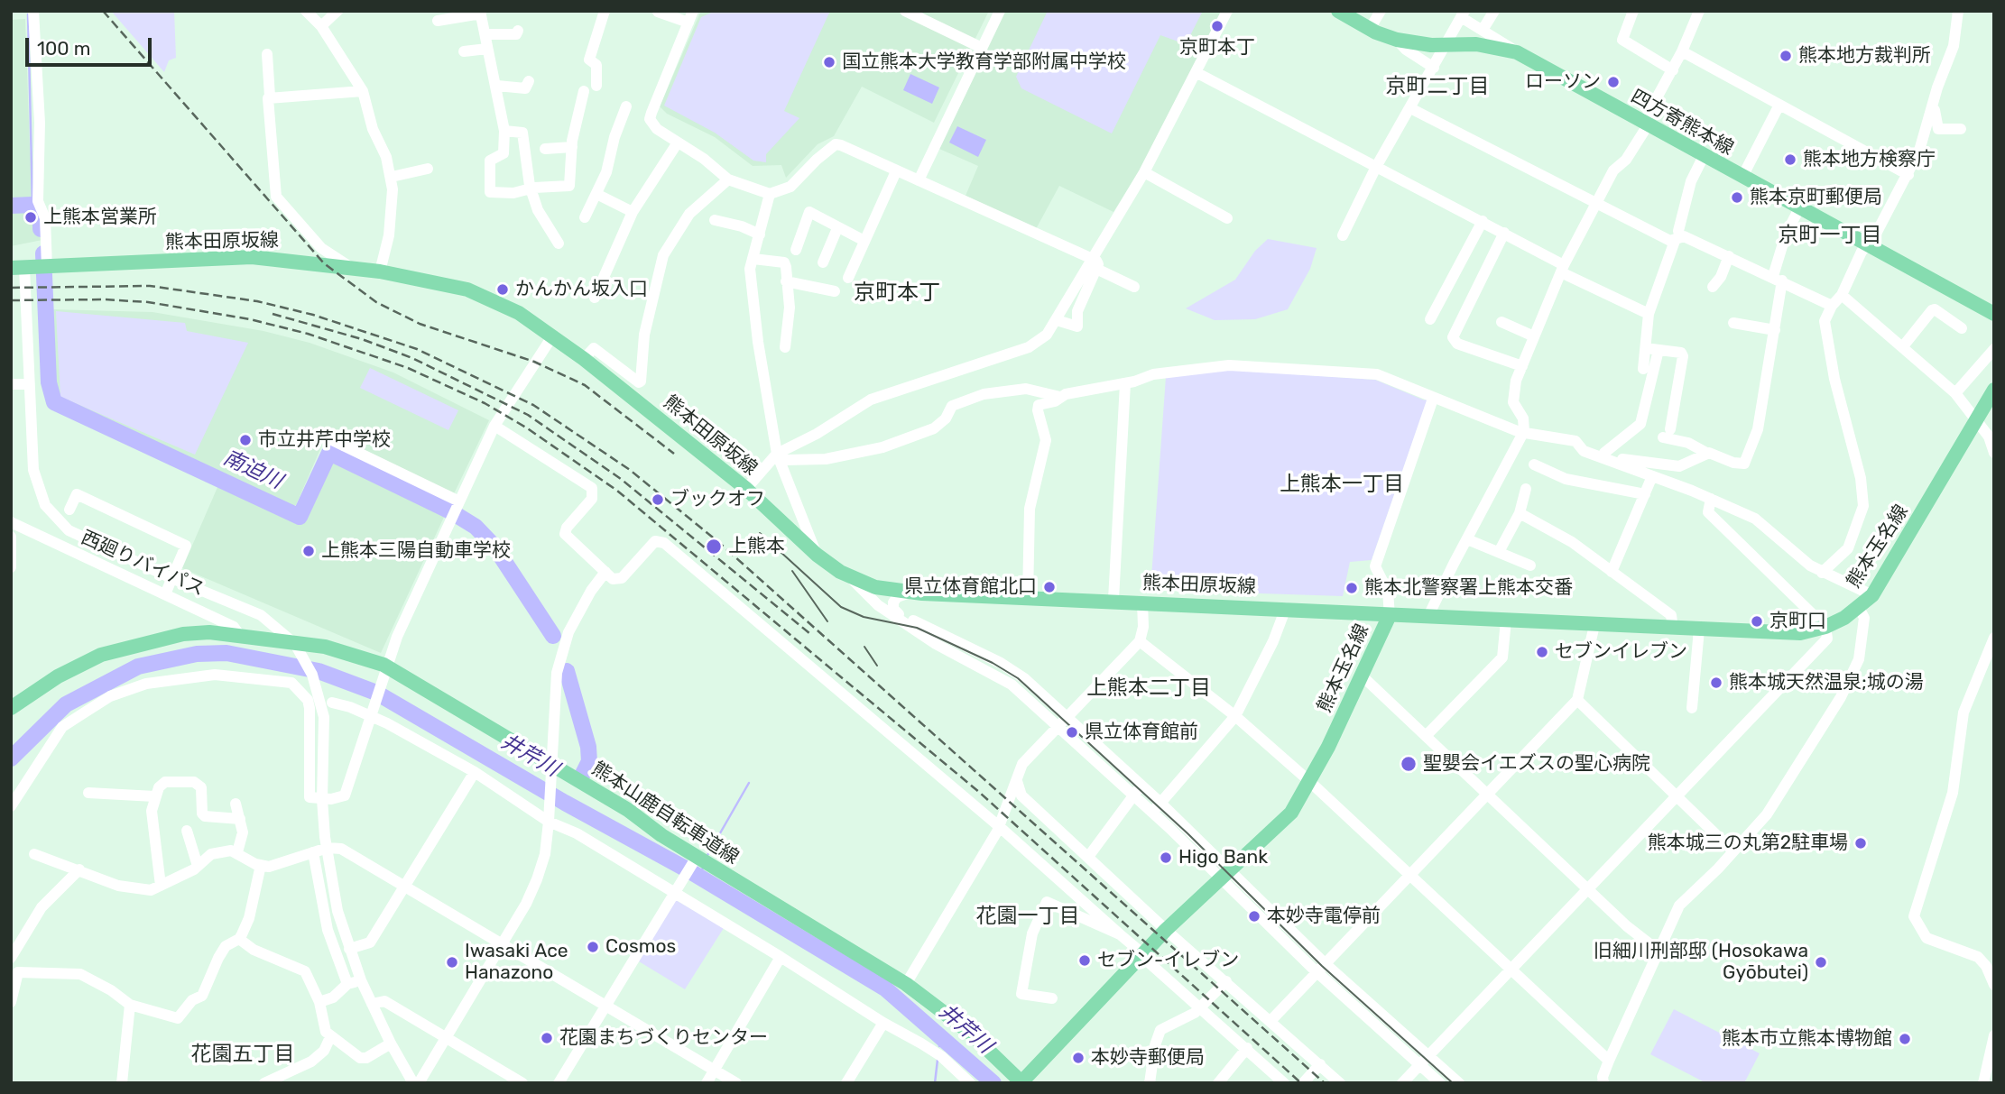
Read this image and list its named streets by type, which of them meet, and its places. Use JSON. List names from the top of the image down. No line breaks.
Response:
{"streets":{"main road":["四方寄熊本線","熊本田原坂線","熊本玉名線","熊本山鹿自転車道線"],"street":["西廻りバイパス"]},"crossings":[["熊本田原坂線","熊本玉名線"],["熊本田原坂線","西廻りバイパス"],["熊本玉名線","熊本山鹿自転車道線"]],"districts":["京町二丁目","京町一丁目","京町本丁","上熊本一丁目","上熊本二丁目","花園一丁目","花園五丁目"],"water":["南迫川","井芹川"],"places":["京町本丁","熊本地方裁判所","国立熊本大学教育学部附属中学校","ローソン","熊本地方検察庁","熊本京町郵便局","上熊本営業所","かんかん坂入口","市立井芹中学校","ブックオフ","上熊本","上熊本三陽自動車学校","県立体育館北口","熊本北警察署上熊本交番","京町口","セブンイレブン","熊本城天然温泉;城の湯","県立体育館前","聖嬰会イエズスの聖心病院","熊本城三の丸第2駐車場","Higo Bank","本妙寺電停前","Cosmos","セブン-イレブン","Iwasaki Ace Hanazono","旧細川刑部邸 (Hosokawa Gyōbutei)","花園まちづくりセンター","熊本市立熊本博物館","本妙寺郵便局"],"scale_bar":"100 m"}
